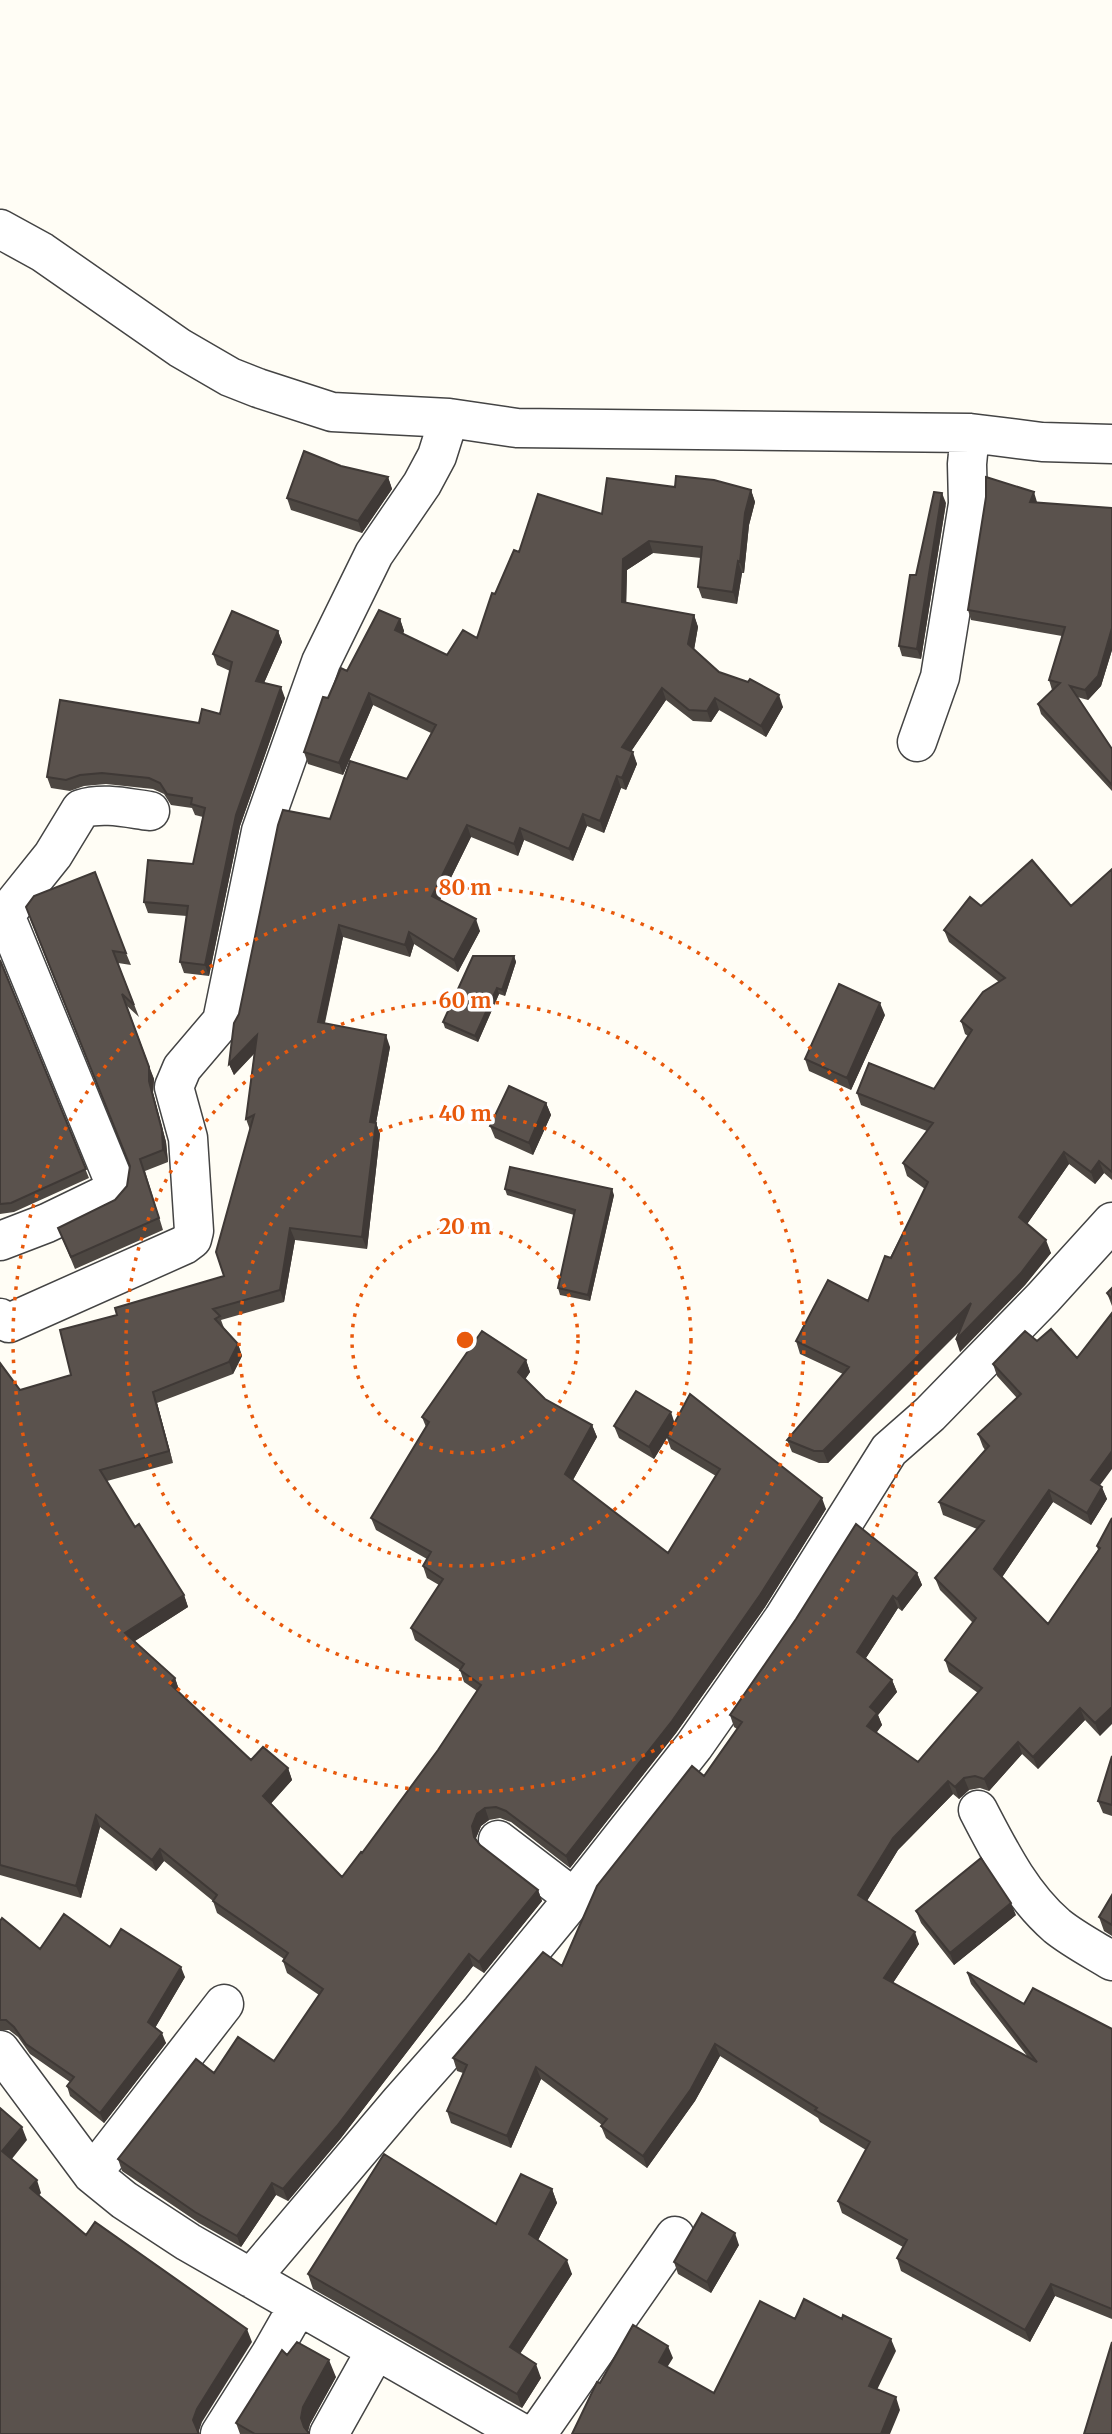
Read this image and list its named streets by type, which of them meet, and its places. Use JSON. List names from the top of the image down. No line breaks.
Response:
{"rings":["80 m","60 m","40 m","20 m"]}
